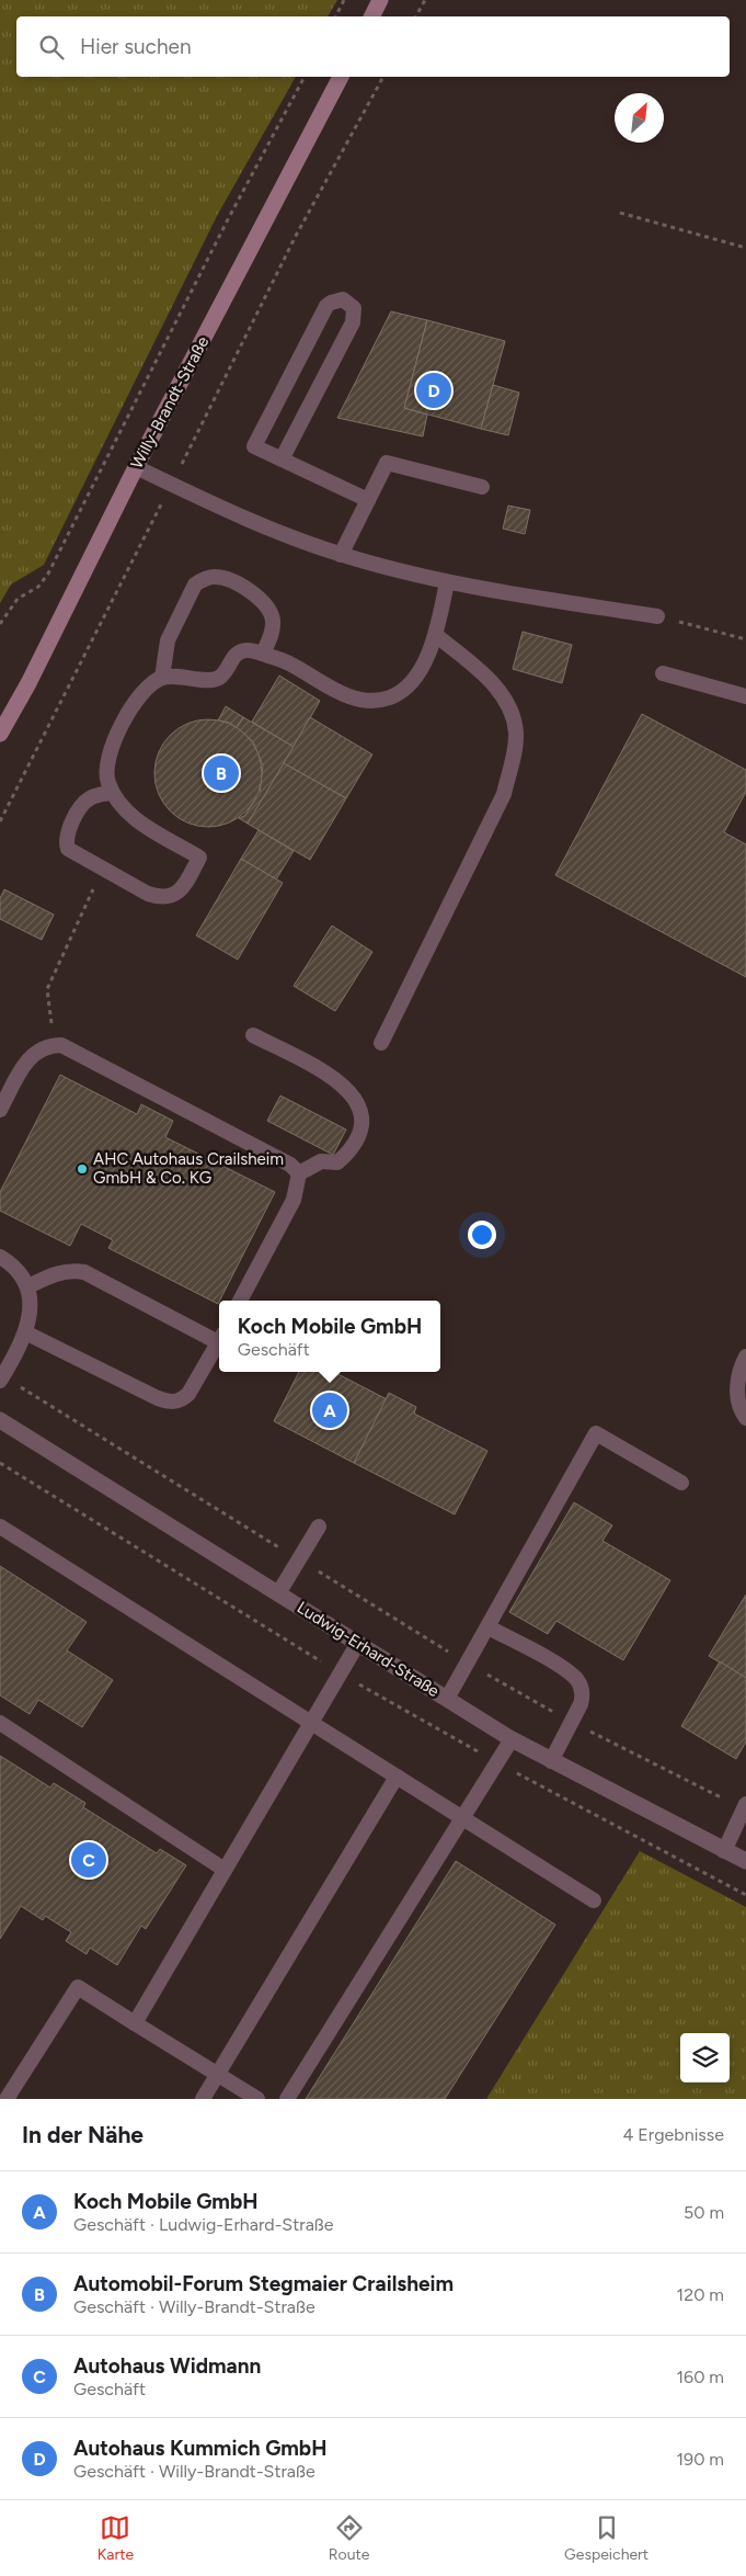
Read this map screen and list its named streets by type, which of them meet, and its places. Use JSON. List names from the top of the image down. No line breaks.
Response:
{"streets":{"main road":["Willy-Brandt-Straße"],"street":["Ludwig-Erhard-Straße"]},"places":["AHC Autohaus Crailsheim GmbH & Co. KG"],"north":"top right","page":{"search":"Hier suchen","pins":["D","B","A","C"],"popup":["Koch Mobile GmbH","Geschäft"],"heading":["In der Nähe","4 Ergebnisse"],"list":[{"mark":"A","name":"Koch Mobile GmbH","note":"Geschäft · Ludwig-Erhard-Straße","value":"50 m"},{"mark":"B","name":"Automobil-Forum Stegmaier Crailsheim","note":"Geschäft · Willy-Brandt-Straße","value":"120 m"},{"mark":"C","name":"Autohaus Widmann","note":"Geschäft","value":"160 m"},{"mark":"D","name":"Autohaus Kummich GmbH","note":"Geschäft · Willy-Brandt-Straße","value":"190 m"}],"nav":["Karte","Route","Gespeichert"]}}
